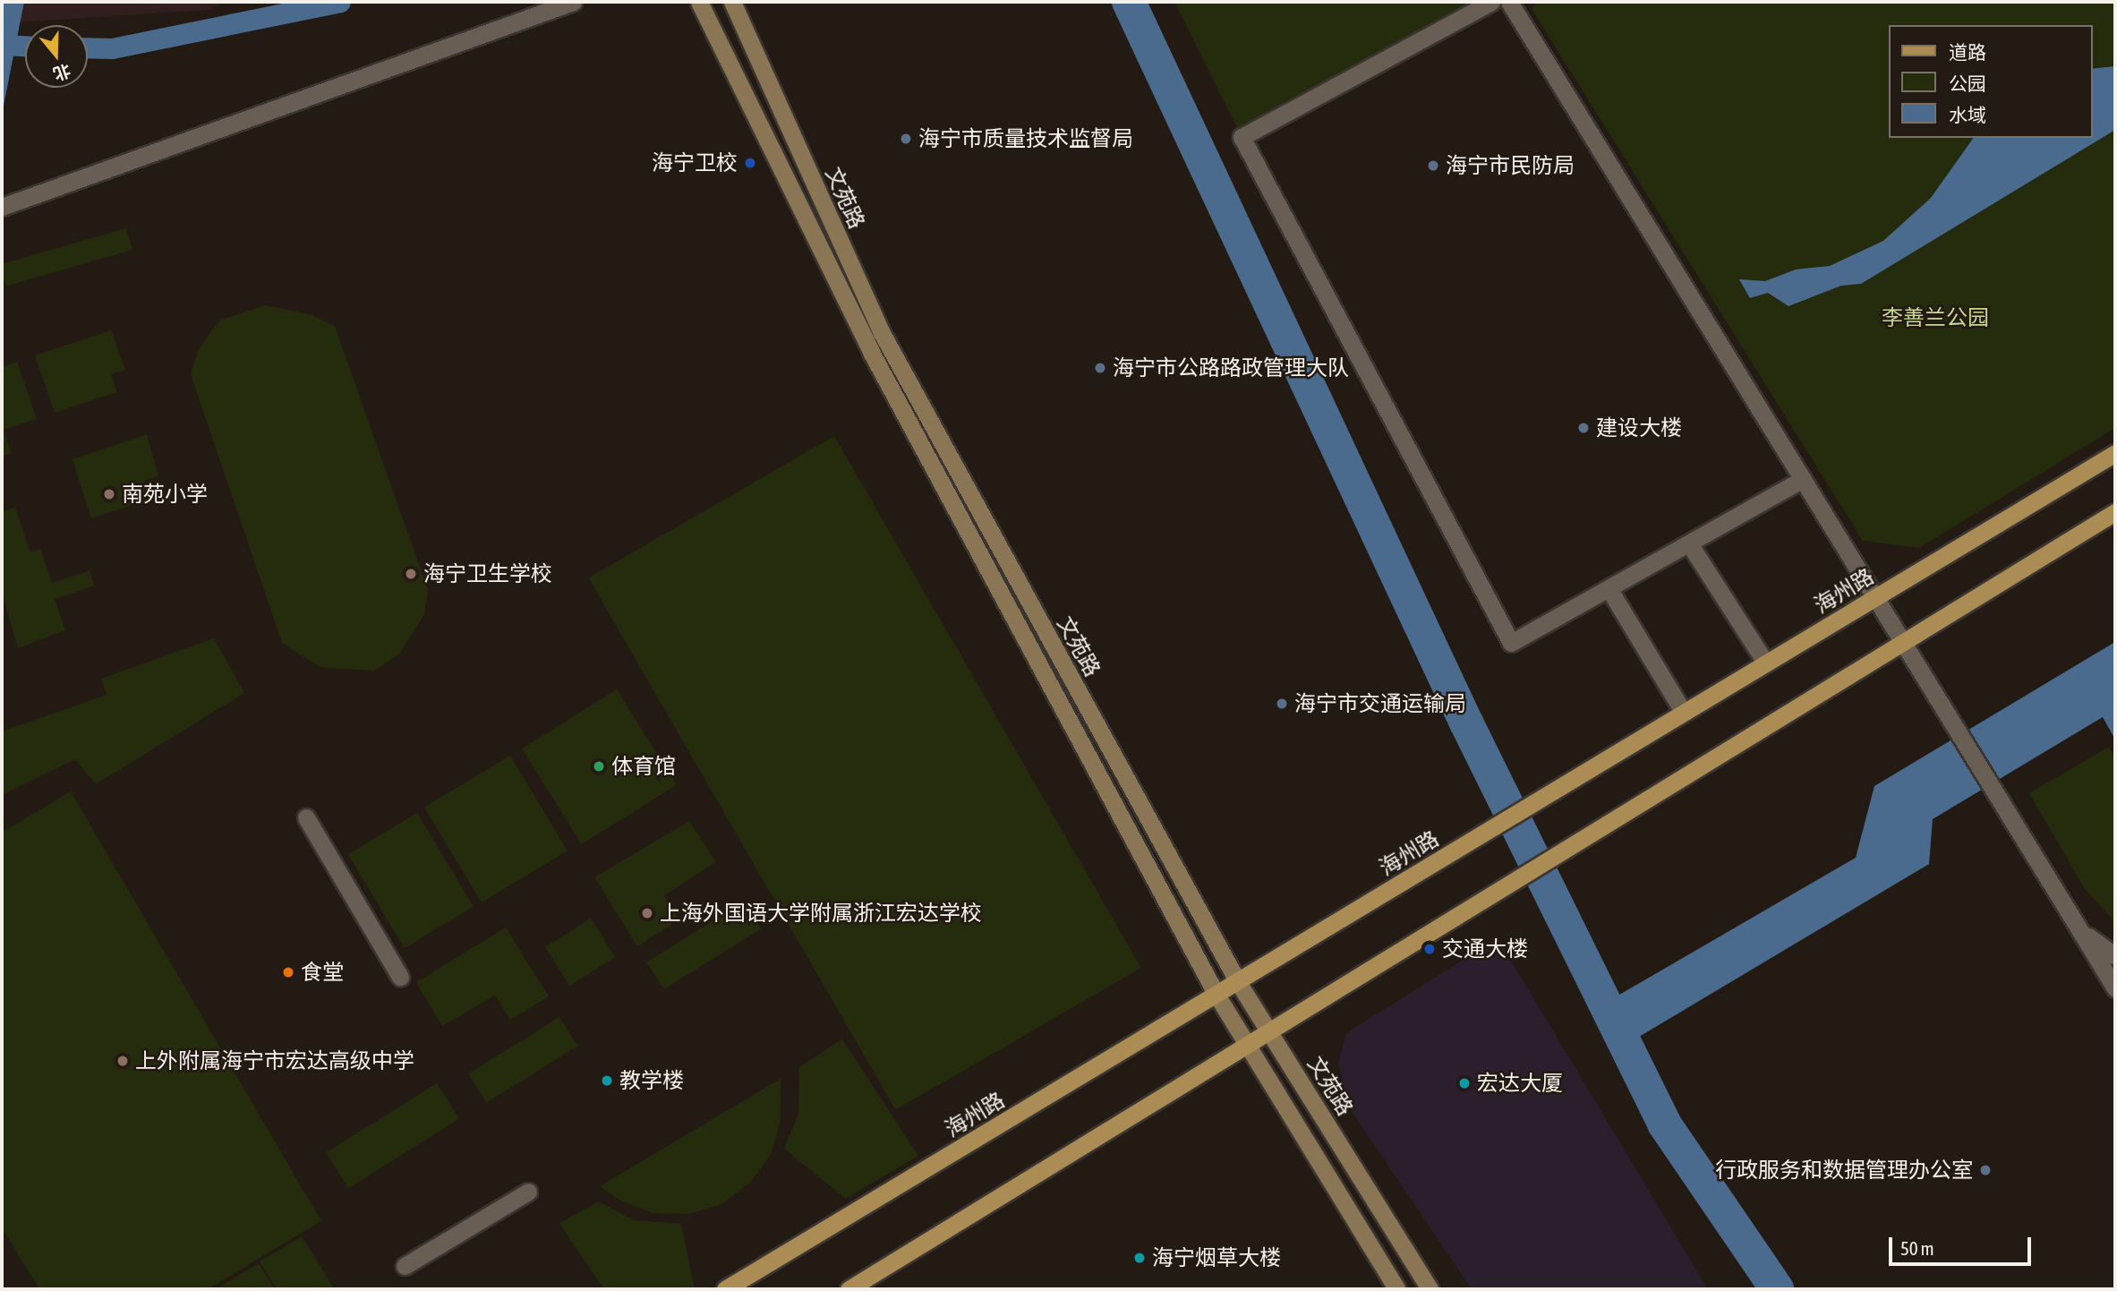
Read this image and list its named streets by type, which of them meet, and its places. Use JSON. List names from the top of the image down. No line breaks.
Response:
{"streets":{"main road":["文苑路","海州路"]},"crossings":[["文苑路","海州路"]],"parks":["李善兰公园"],"places":["海宁市质量技术监督局","海宁卫校","海宁市民防局","海宁市公路路政管理大队","建设大楼","南苑小学","海宁卫生学校","海宁市交通运输局","体育馆","上海外国语大学附属浙江宏达学校","交通大楼","食堂","上外附属海宁市宏达高级中学","教学楼","宏达大厦","行政服务和数据管理办公室","海宁烟草大楼"],"legend":["道路","公园","水域"],"scale_bar":"50 m","north":"bottom"}
